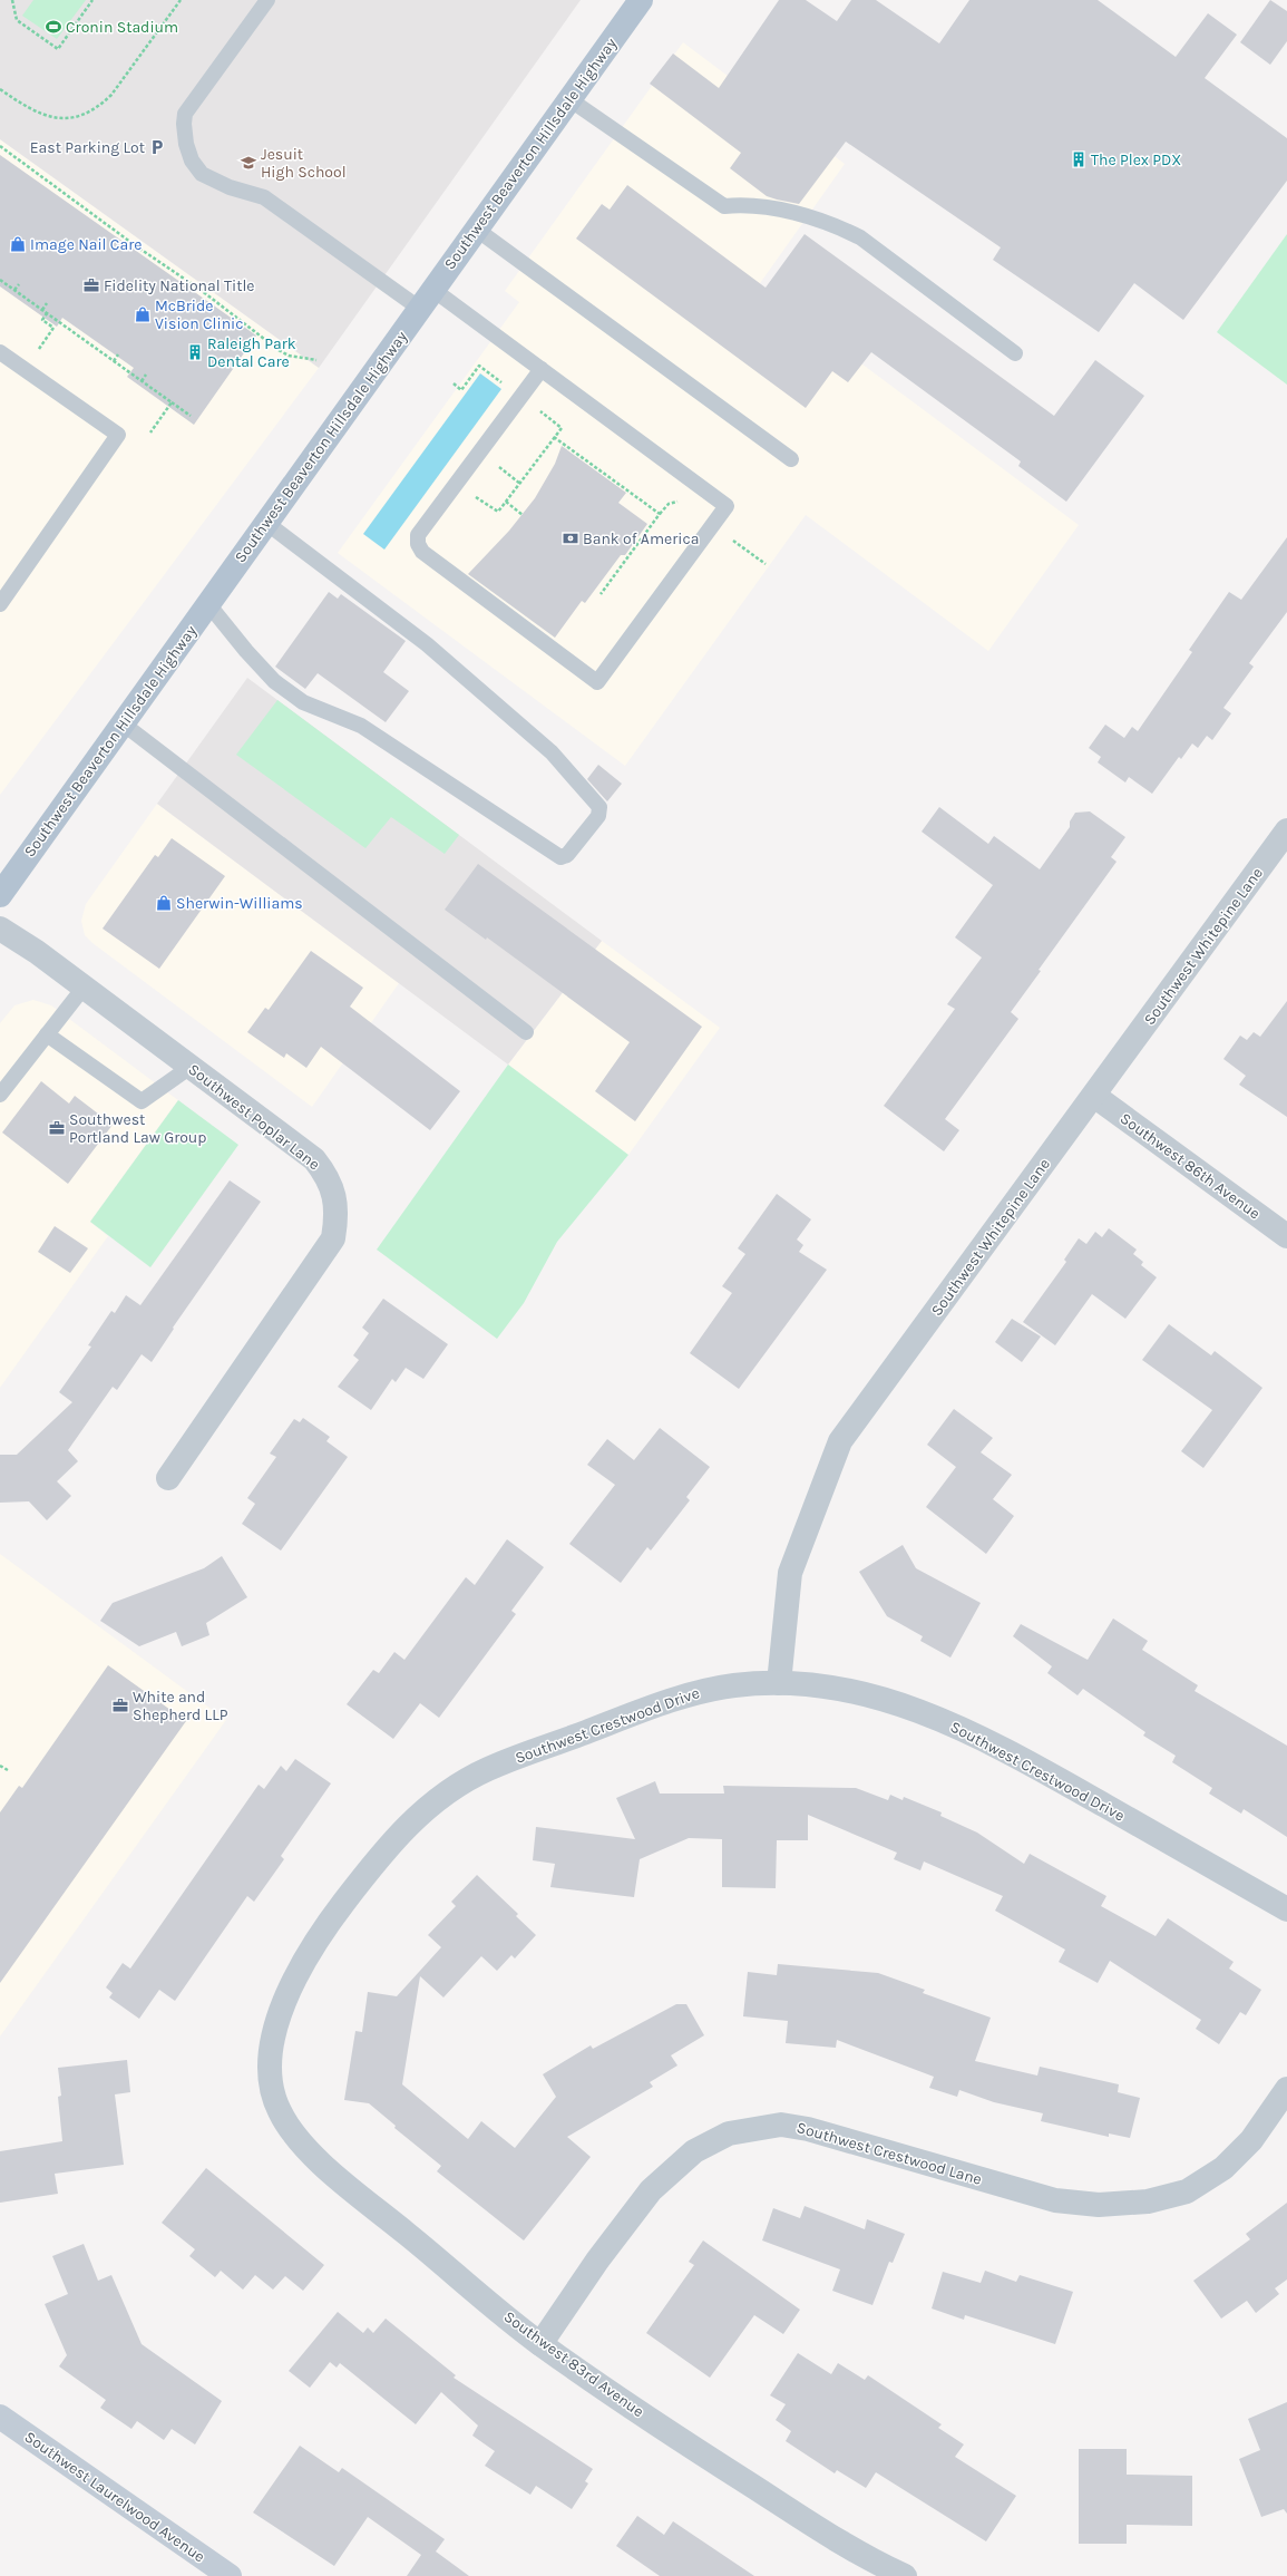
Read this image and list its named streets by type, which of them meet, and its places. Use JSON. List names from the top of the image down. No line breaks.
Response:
{"streets":{"main road":["Southwest Beaverton Hillsdale Highway"],"street":["Southwest Whitepine Lane","Southwest Poplar Lane","Southwest 86th Avenue","Southwest Crestwood Drive","Southwest Crestwood Lane","Southwest 83rd Avenue","Southwest Laurelwood Avenue"]},"crossings":[["Southwest Whitepine Lane","Southwest 86th Avenue"],["Southwest Whitepine Lane","Southwest Crestwood Drive"],["Southwest Crestwood Drive","Southwest 83rd Avenue"],["Southwest Crestwood Lane","Southwest 83rd Avenue"]],"places":{"sports":["Cronin Stadium"],"parking":["East Parking Lot"],"building":["The Plex PDX","Raleigh Park Dental Care"],"school or university":["Jesuit High School"],"shop":["Image Nail Care","McBride Vision Clinic","Sherwin-Williams"],"office":["Fidelity National Title","Southwest Portland Law Group","White and Shepherd LLP"],"bank":["Bank of America"]}}
